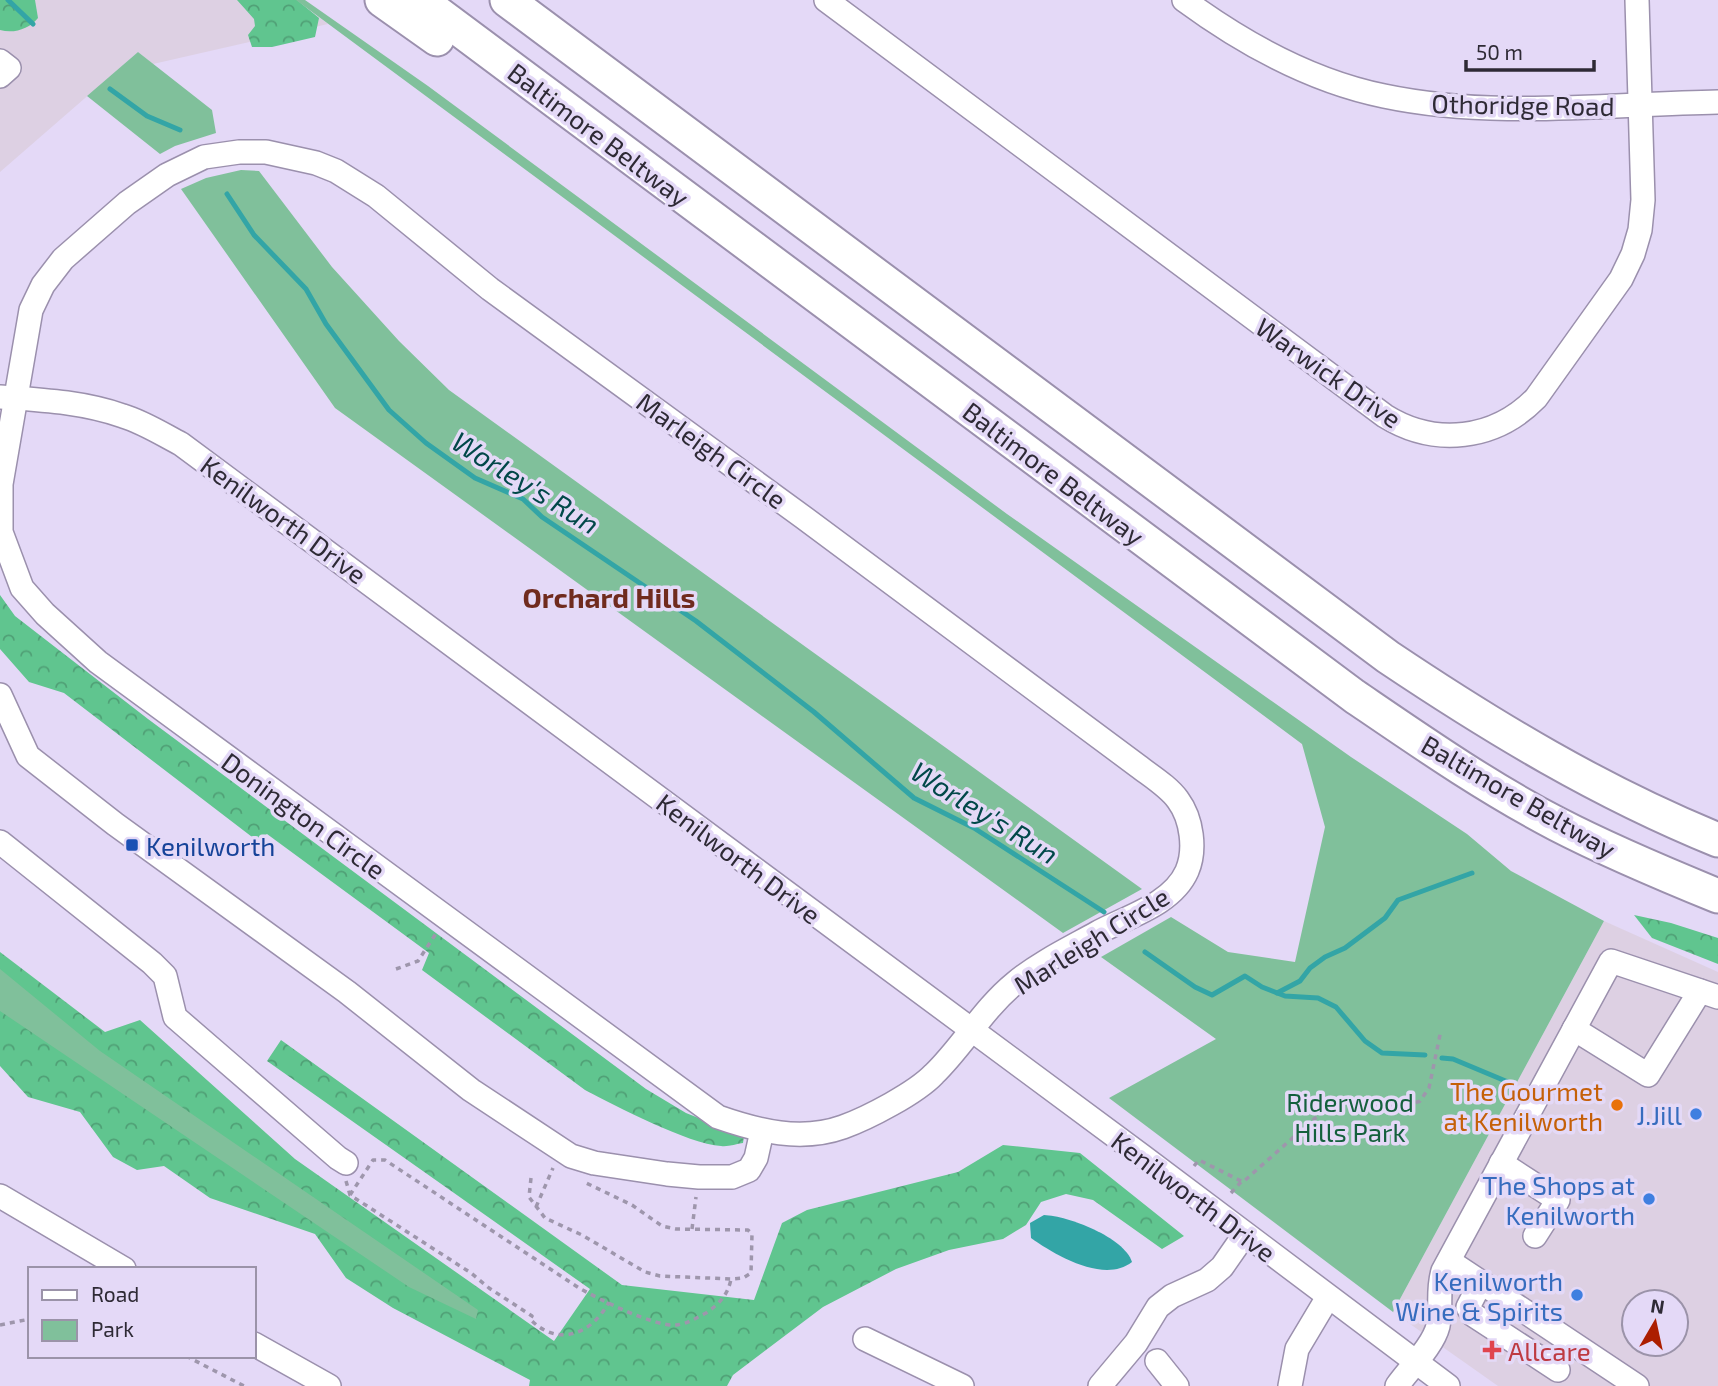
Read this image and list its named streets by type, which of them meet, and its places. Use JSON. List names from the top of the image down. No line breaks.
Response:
{"streets":{"highway":["Baltimore Beltway"],"street":["Othoridge Road","Warwick Drive","Marleigh Circle","Kenilworth Drive","Donington Circle"]},"crossings":[["Othoridge Road","Warwick Drive"],["Marleigh Circle","Kenilworth Drive"],["Marleigh Circle","Donington Circle"],["Kenilworth Drive","Donington Circle"]],"districts":["Orchard Hills"],"water":["Worley's Run"],"parks":["Riderwood Hills Park"],"places":{"transit":["Kenilworth"],"other":["The Gourmet at Kenilworth","J.Jill","The Shops at Kenilworth","Kenilworth Wine & Spirits"],"health":["Allcare"]},"legend":["Road","Park"],"scale_bar":"50 m","north":"top"}
